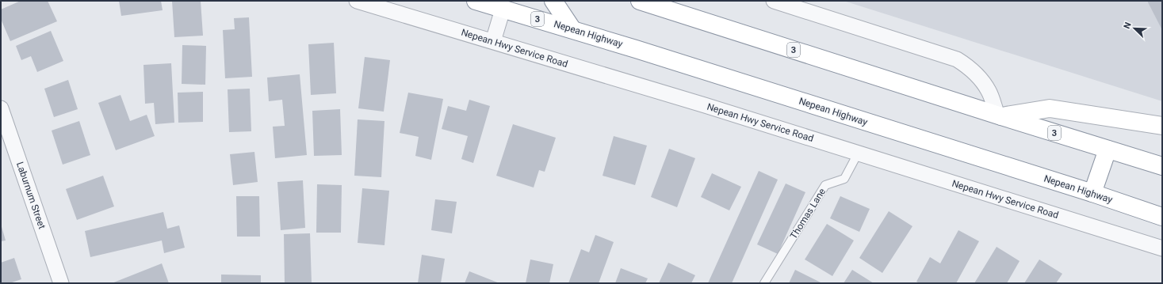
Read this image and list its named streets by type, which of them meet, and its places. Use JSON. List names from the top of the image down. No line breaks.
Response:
{"streets":{"main road":["3","Nepean Highway"],"street":["Nepean Hwy Service Road","Laburnum Street"],"lane":["Thomas Lane"]},"crossings":[["Nepean Hwy Service Road","Thomas Lane"]],"north":"top left"}
